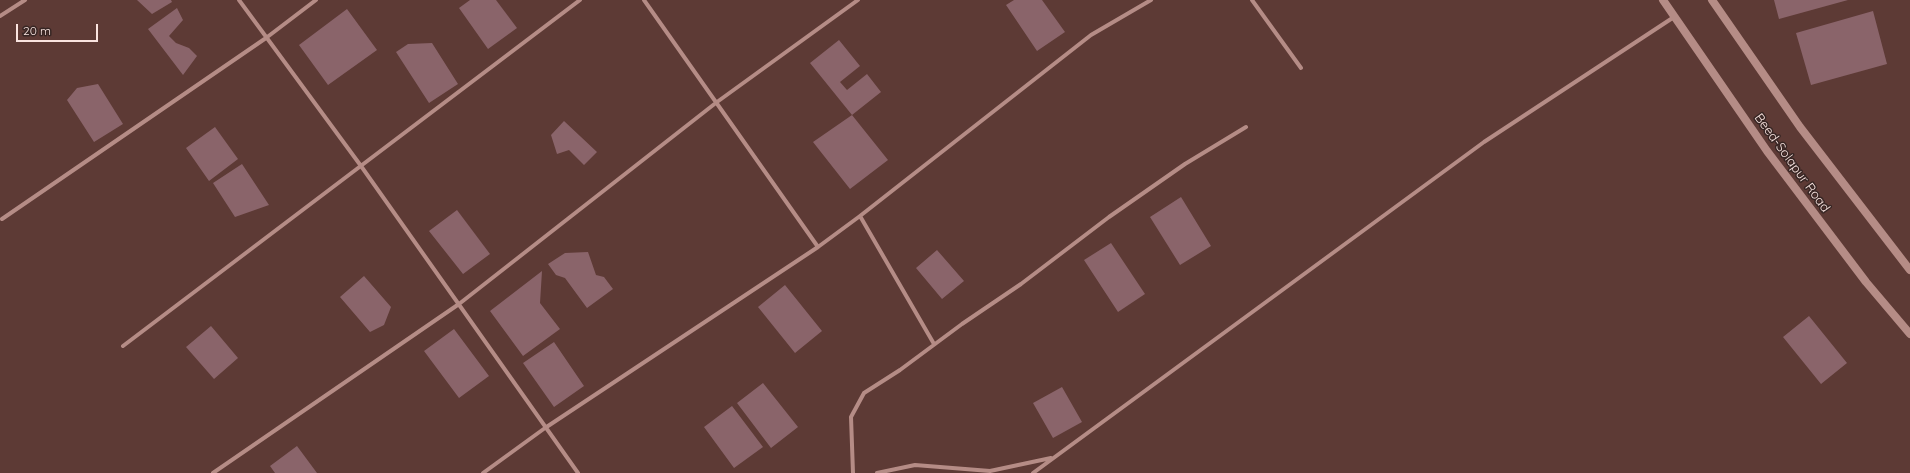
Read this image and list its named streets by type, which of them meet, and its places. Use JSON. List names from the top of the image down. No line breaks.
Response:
{"streets":{"main road":["Beed-Solapur Road"]},"scale_bar":"20 m"}
